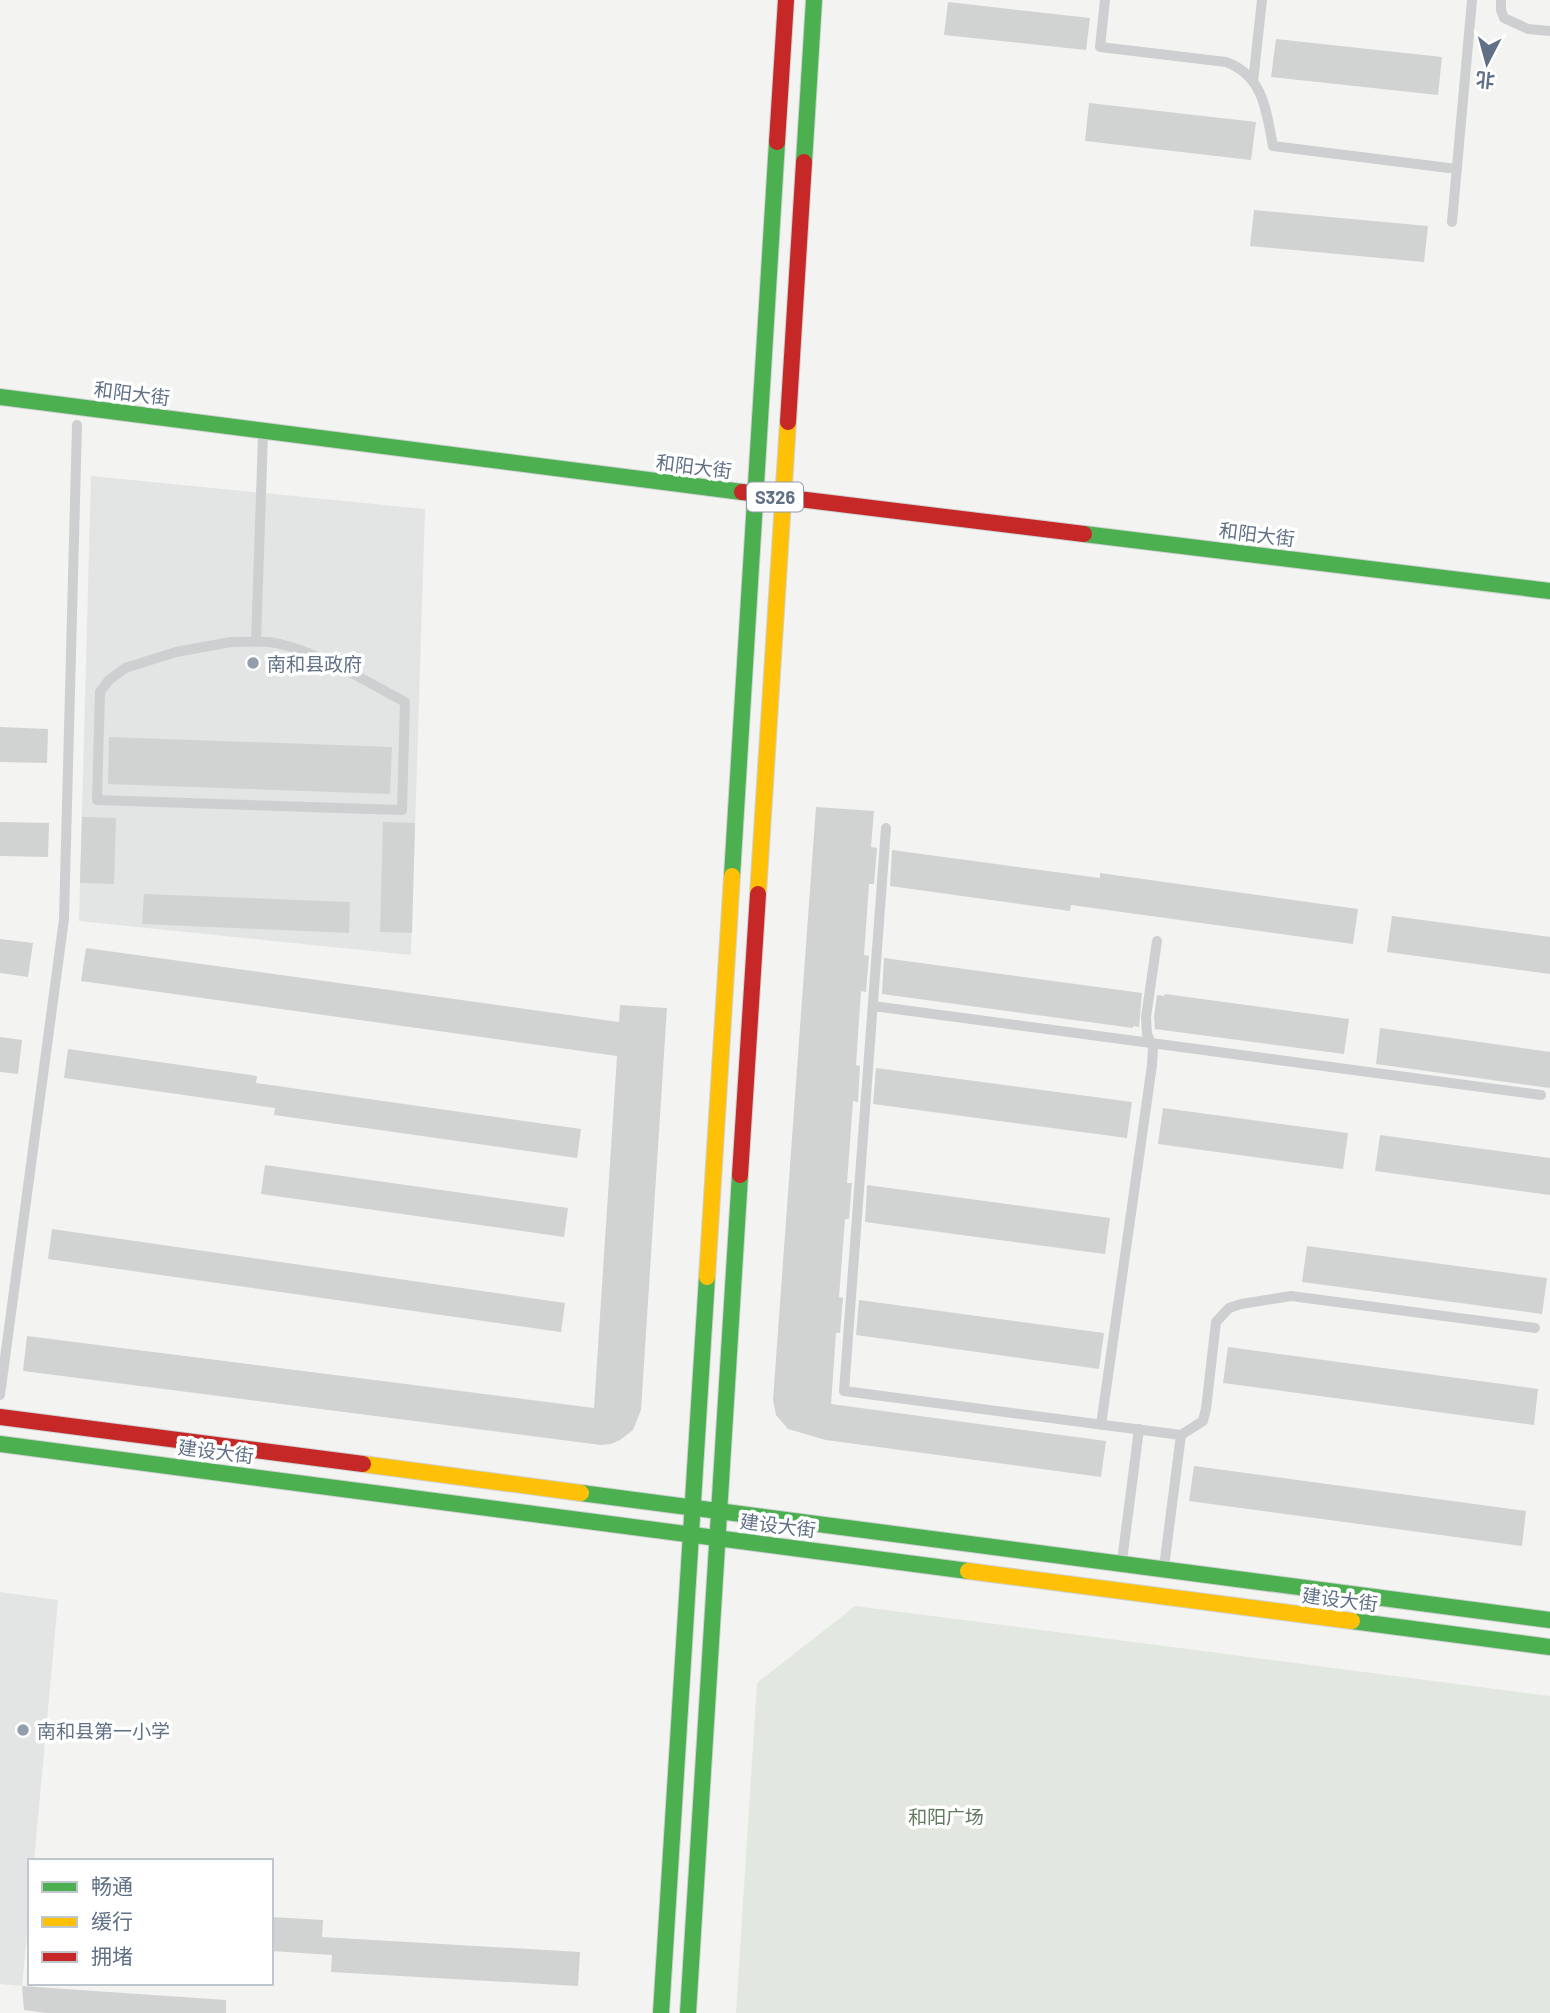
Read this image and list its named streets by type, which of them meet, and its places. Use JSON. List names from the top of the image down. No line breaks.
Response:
{"streets":{"main road":["和阳大街","S326","建设大街"]},"parks":["和阳广场"],"places":["南和县政府","南和县第一小学"],"legend":["畅通","缓行","拥堵"],"north":"bottom"}
